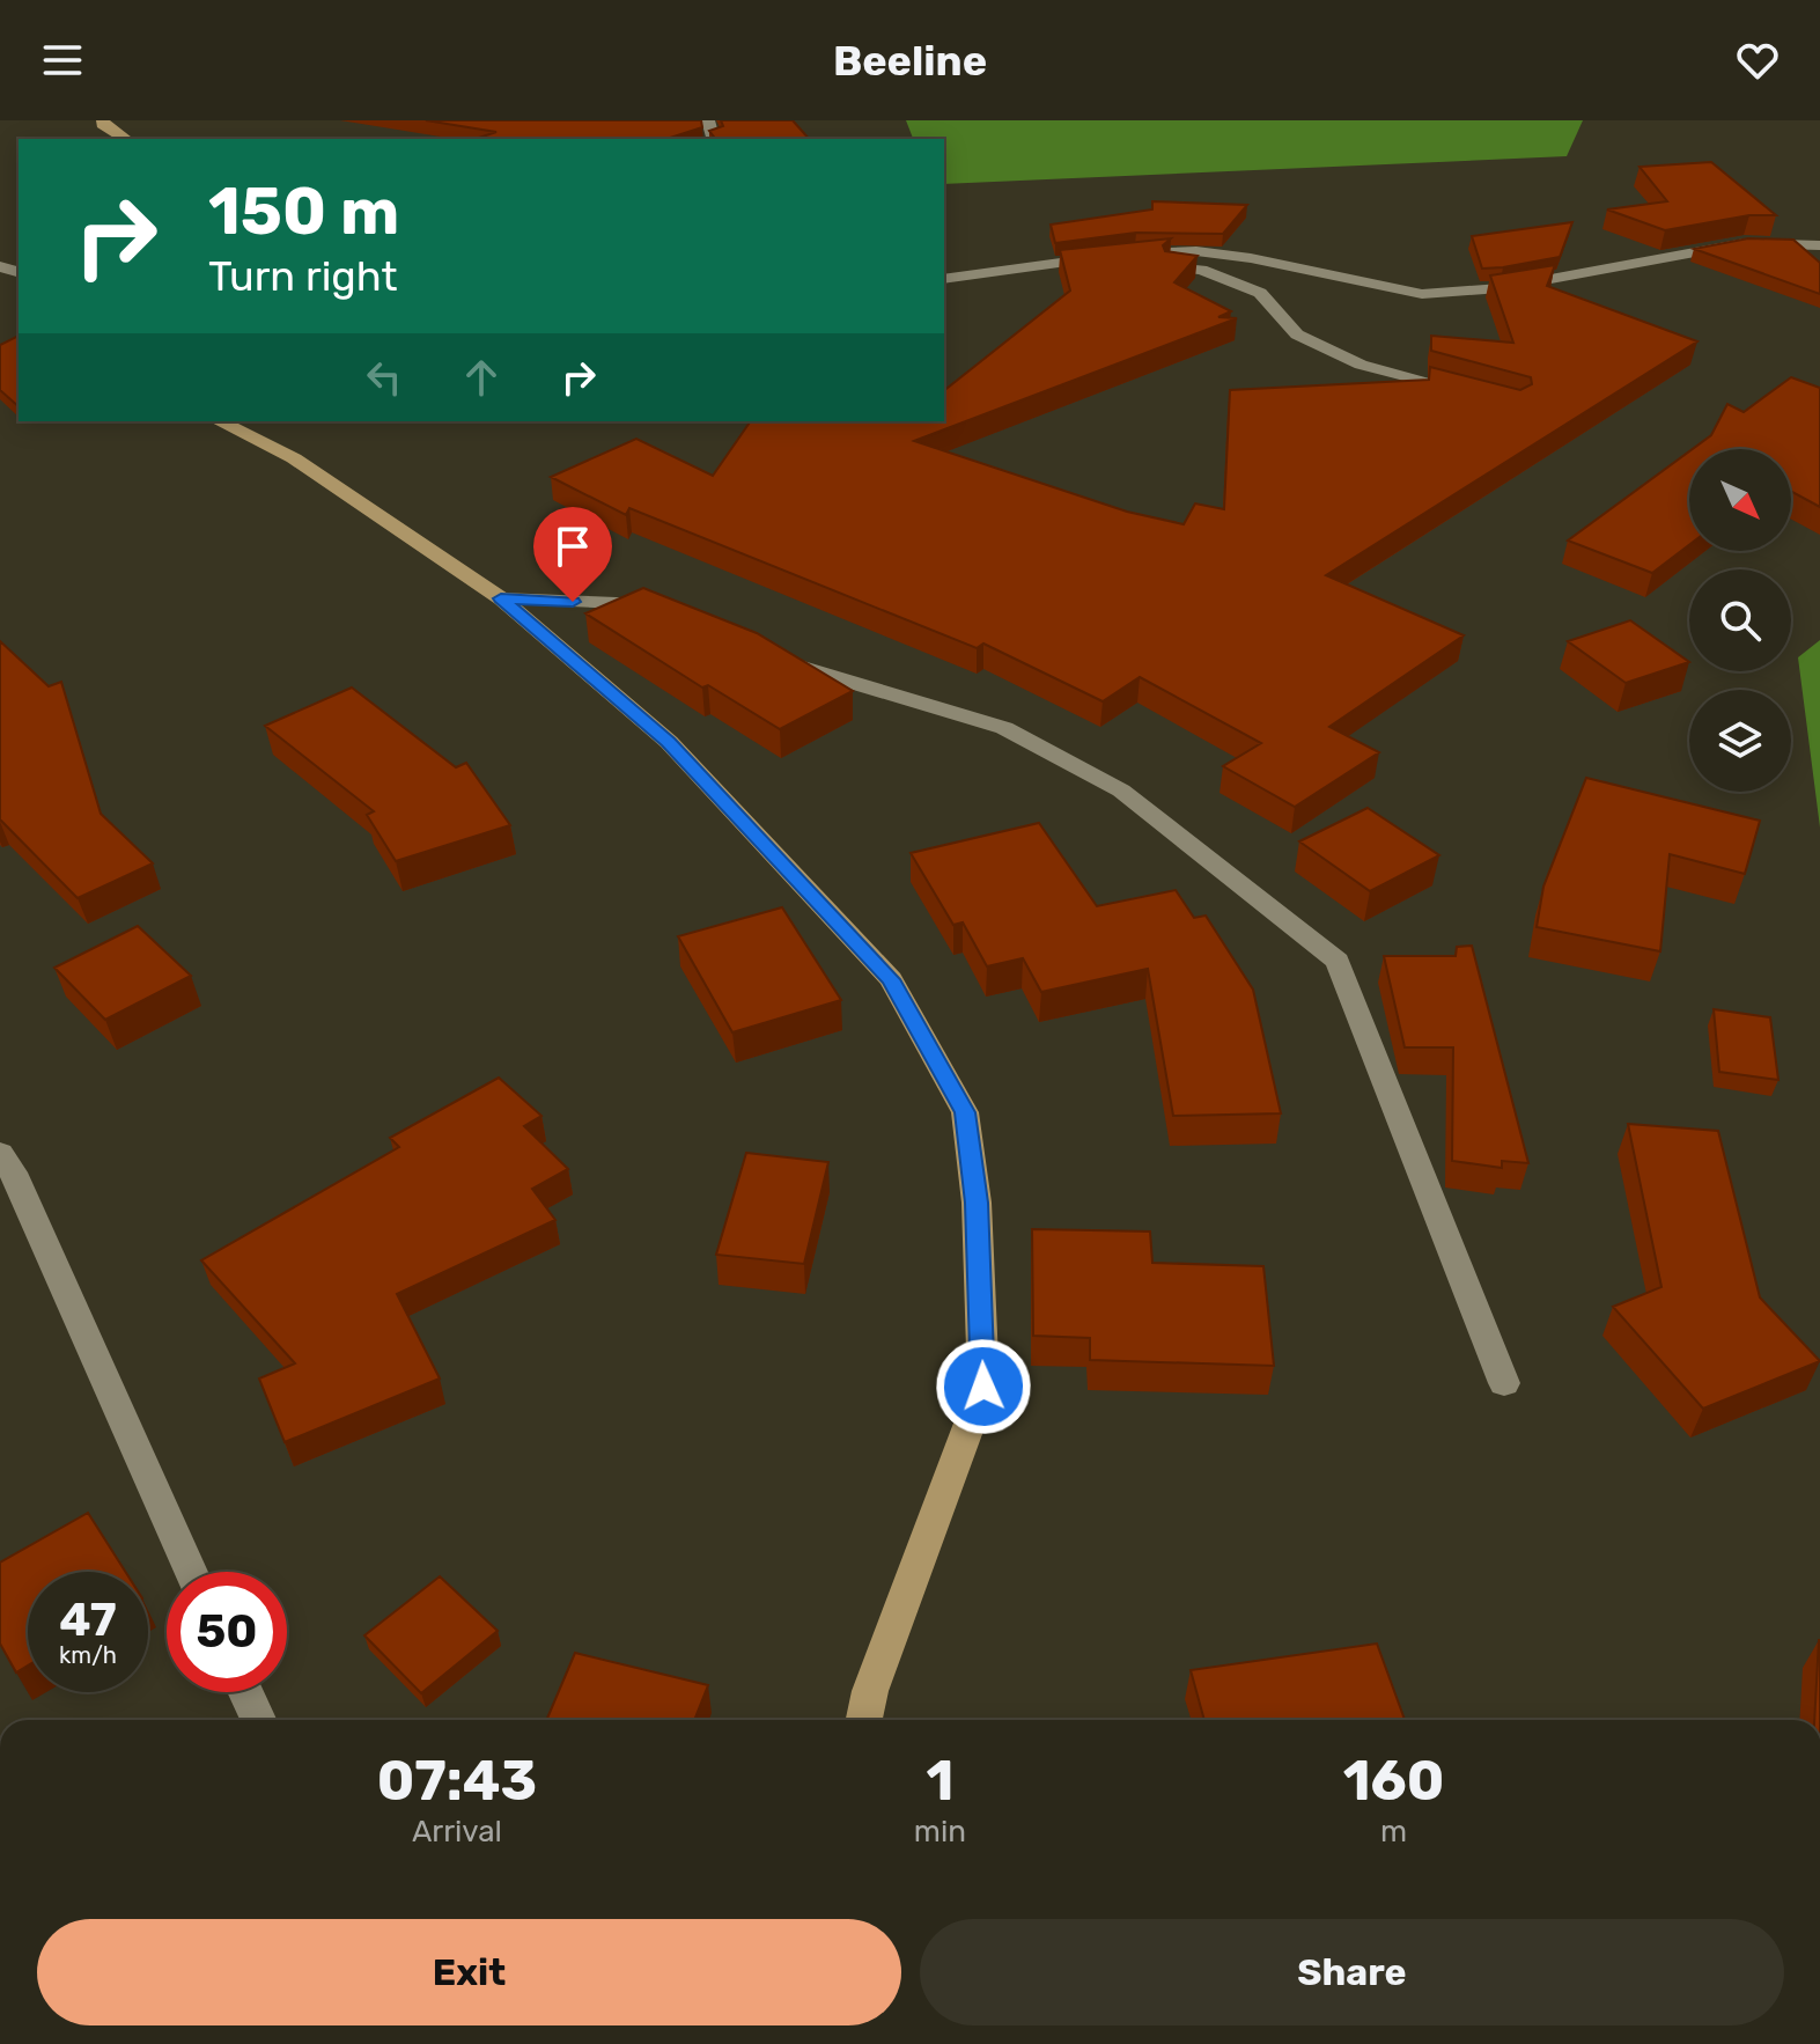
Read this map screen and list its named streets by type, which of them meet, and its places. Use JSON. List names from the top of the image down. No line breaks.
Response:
{"north":"bottom right","page":{"header":"Beeline","turn":["150 m","Turn right"],"speed":"47 km/h","limit":"50","eta":["07:43","Arrival","1","min","160","m"],"buttons":["Exit","Share"]}}
